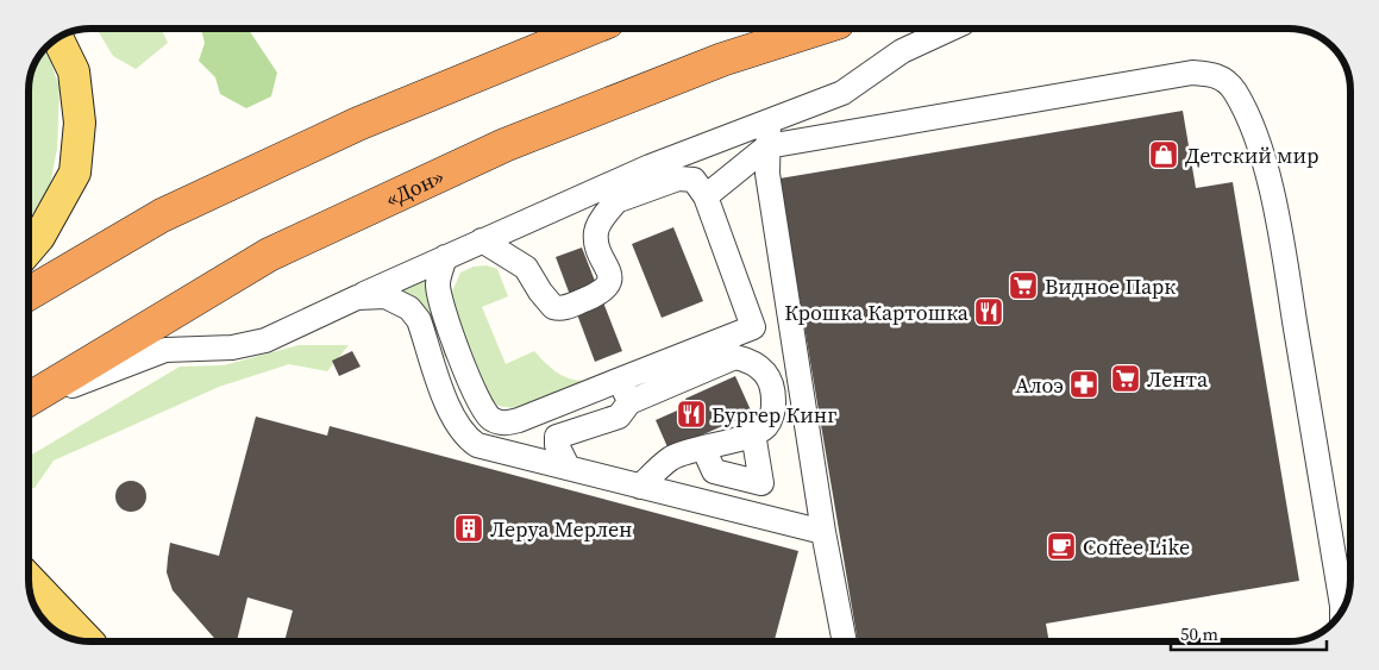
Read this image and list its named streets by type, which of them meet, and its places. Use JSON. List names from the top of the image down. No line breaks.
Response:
{"streets":{"highway":["«Дон»"]},"places":{"shop":["Детский мир"],"supermarket":["Видное Парк","Лента"],"restaurant":["Крошка Картошка","Бургер Кинг"],"pharmacy":["Алоэ"],"building":["Леруа Мерлен"],"cafe":["Coffee Like"]},"scale_bar":"50 m"}
